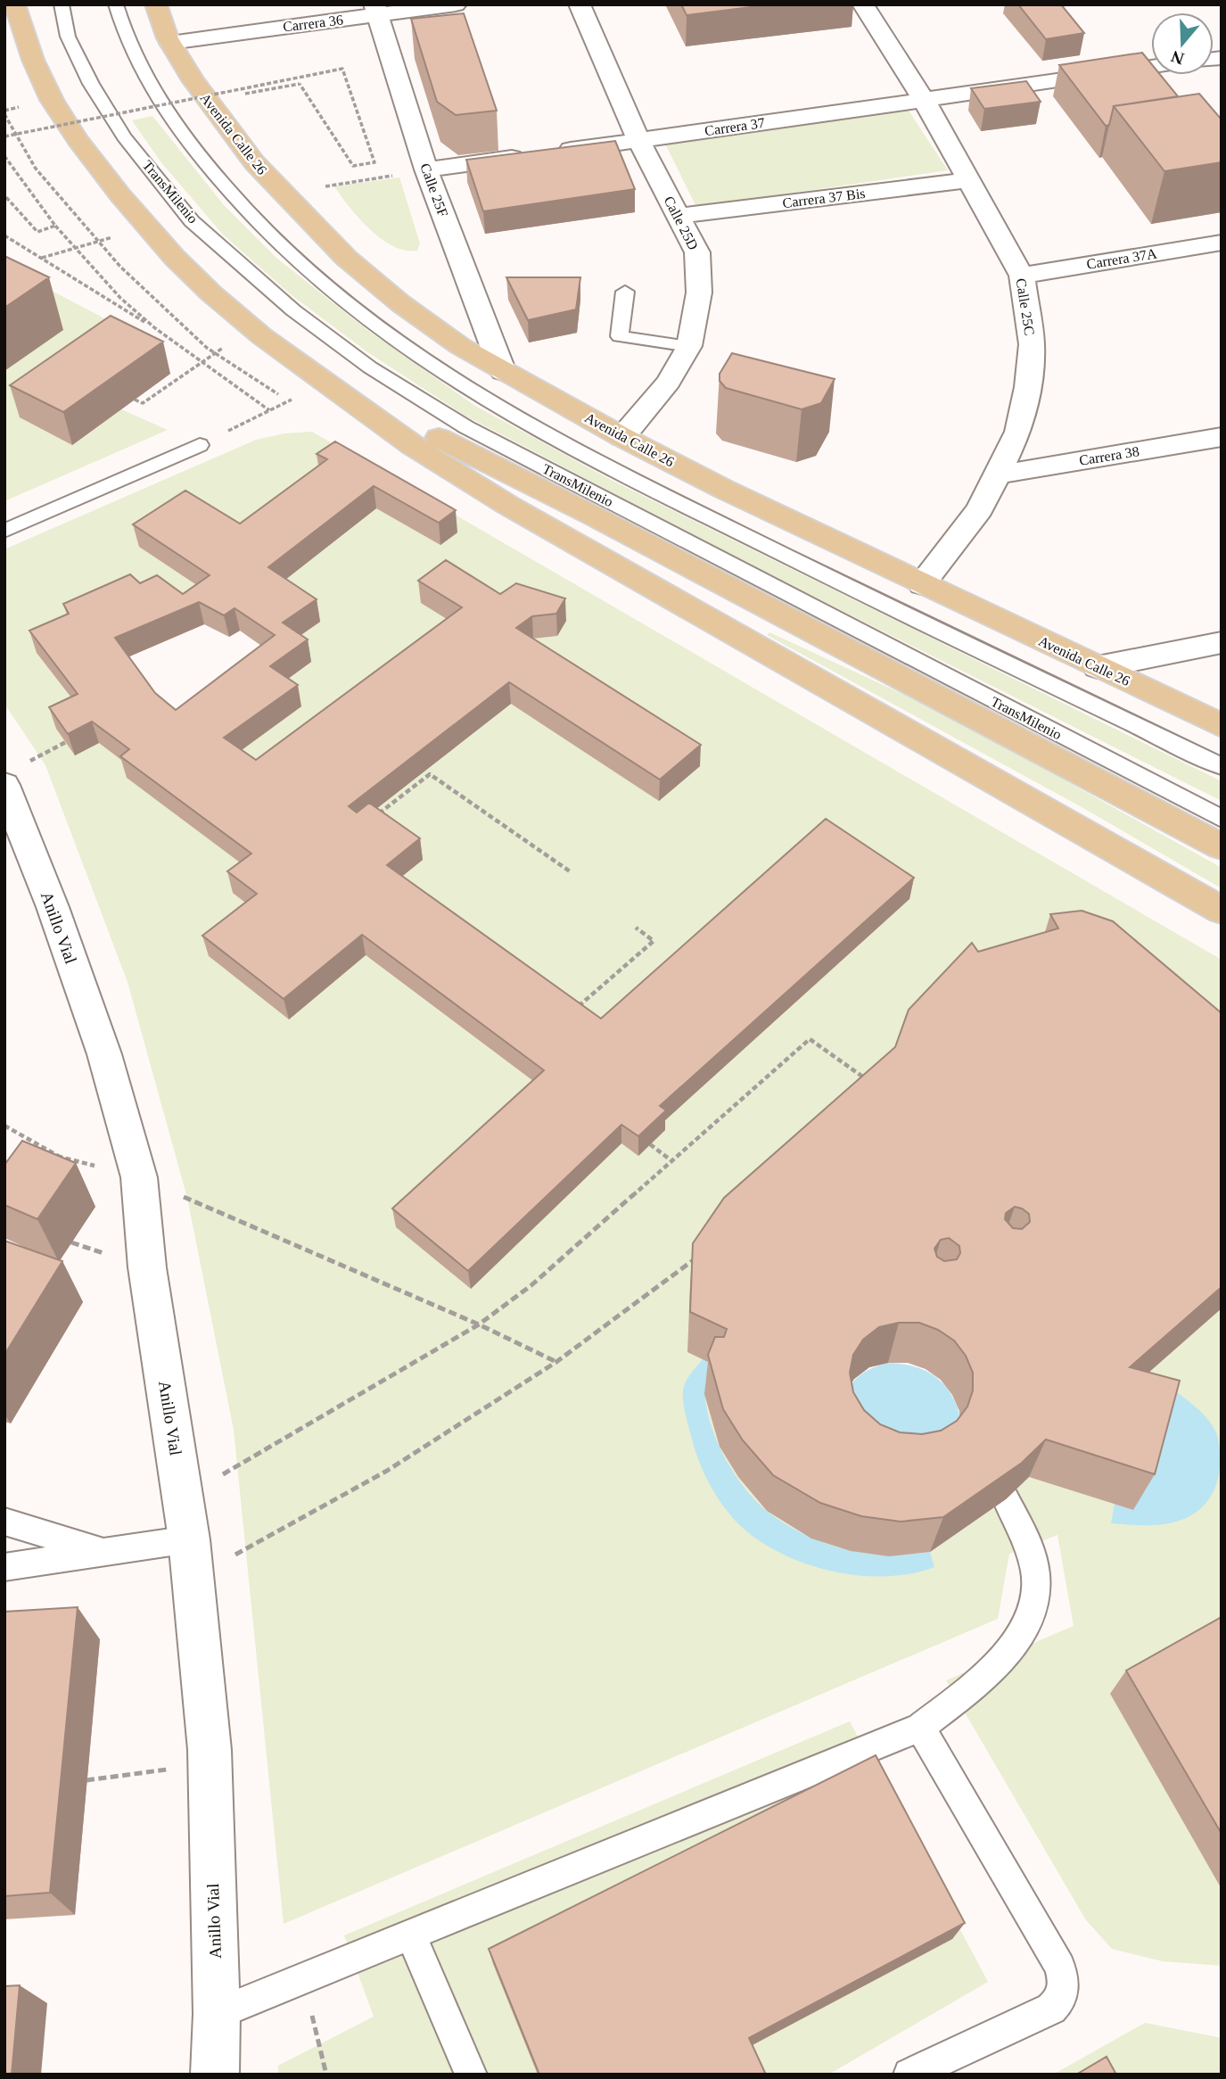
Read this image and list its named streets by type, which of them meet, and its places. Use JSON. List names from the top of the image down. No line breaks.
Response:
{"streets":{"main road":["Avenida Calle 26"],"street":["Carrera 36","Carrera 37","Calle 25F","Carrera 37 Bis","Calle 25D","Carrera 37A","Calle 25C","Carrera 38","Anillo Vial"],"lane":["TransMilenio"]},"crossings":[["Carrera 36","Avenida Calle 26"],["Carrera 36","Calle 25F"],["Carrera 37","Calle 25F"],["Carrera 37","Calle 25D"],["Carrera 37","Calle 25C"],["Avenida Calle 26","Calle 25F"],["Avenida Calle 26","Calle 25D"],["Avenida Calle 26","Calle 25C"],["Carrera 37 Bis","Calle 25D"],["Carrera 37 Bis","Calle 25C"],["Carrera 37A","Calle 25C"],["Calle 25C","Carrera 38"]],"north":"bottom"}
